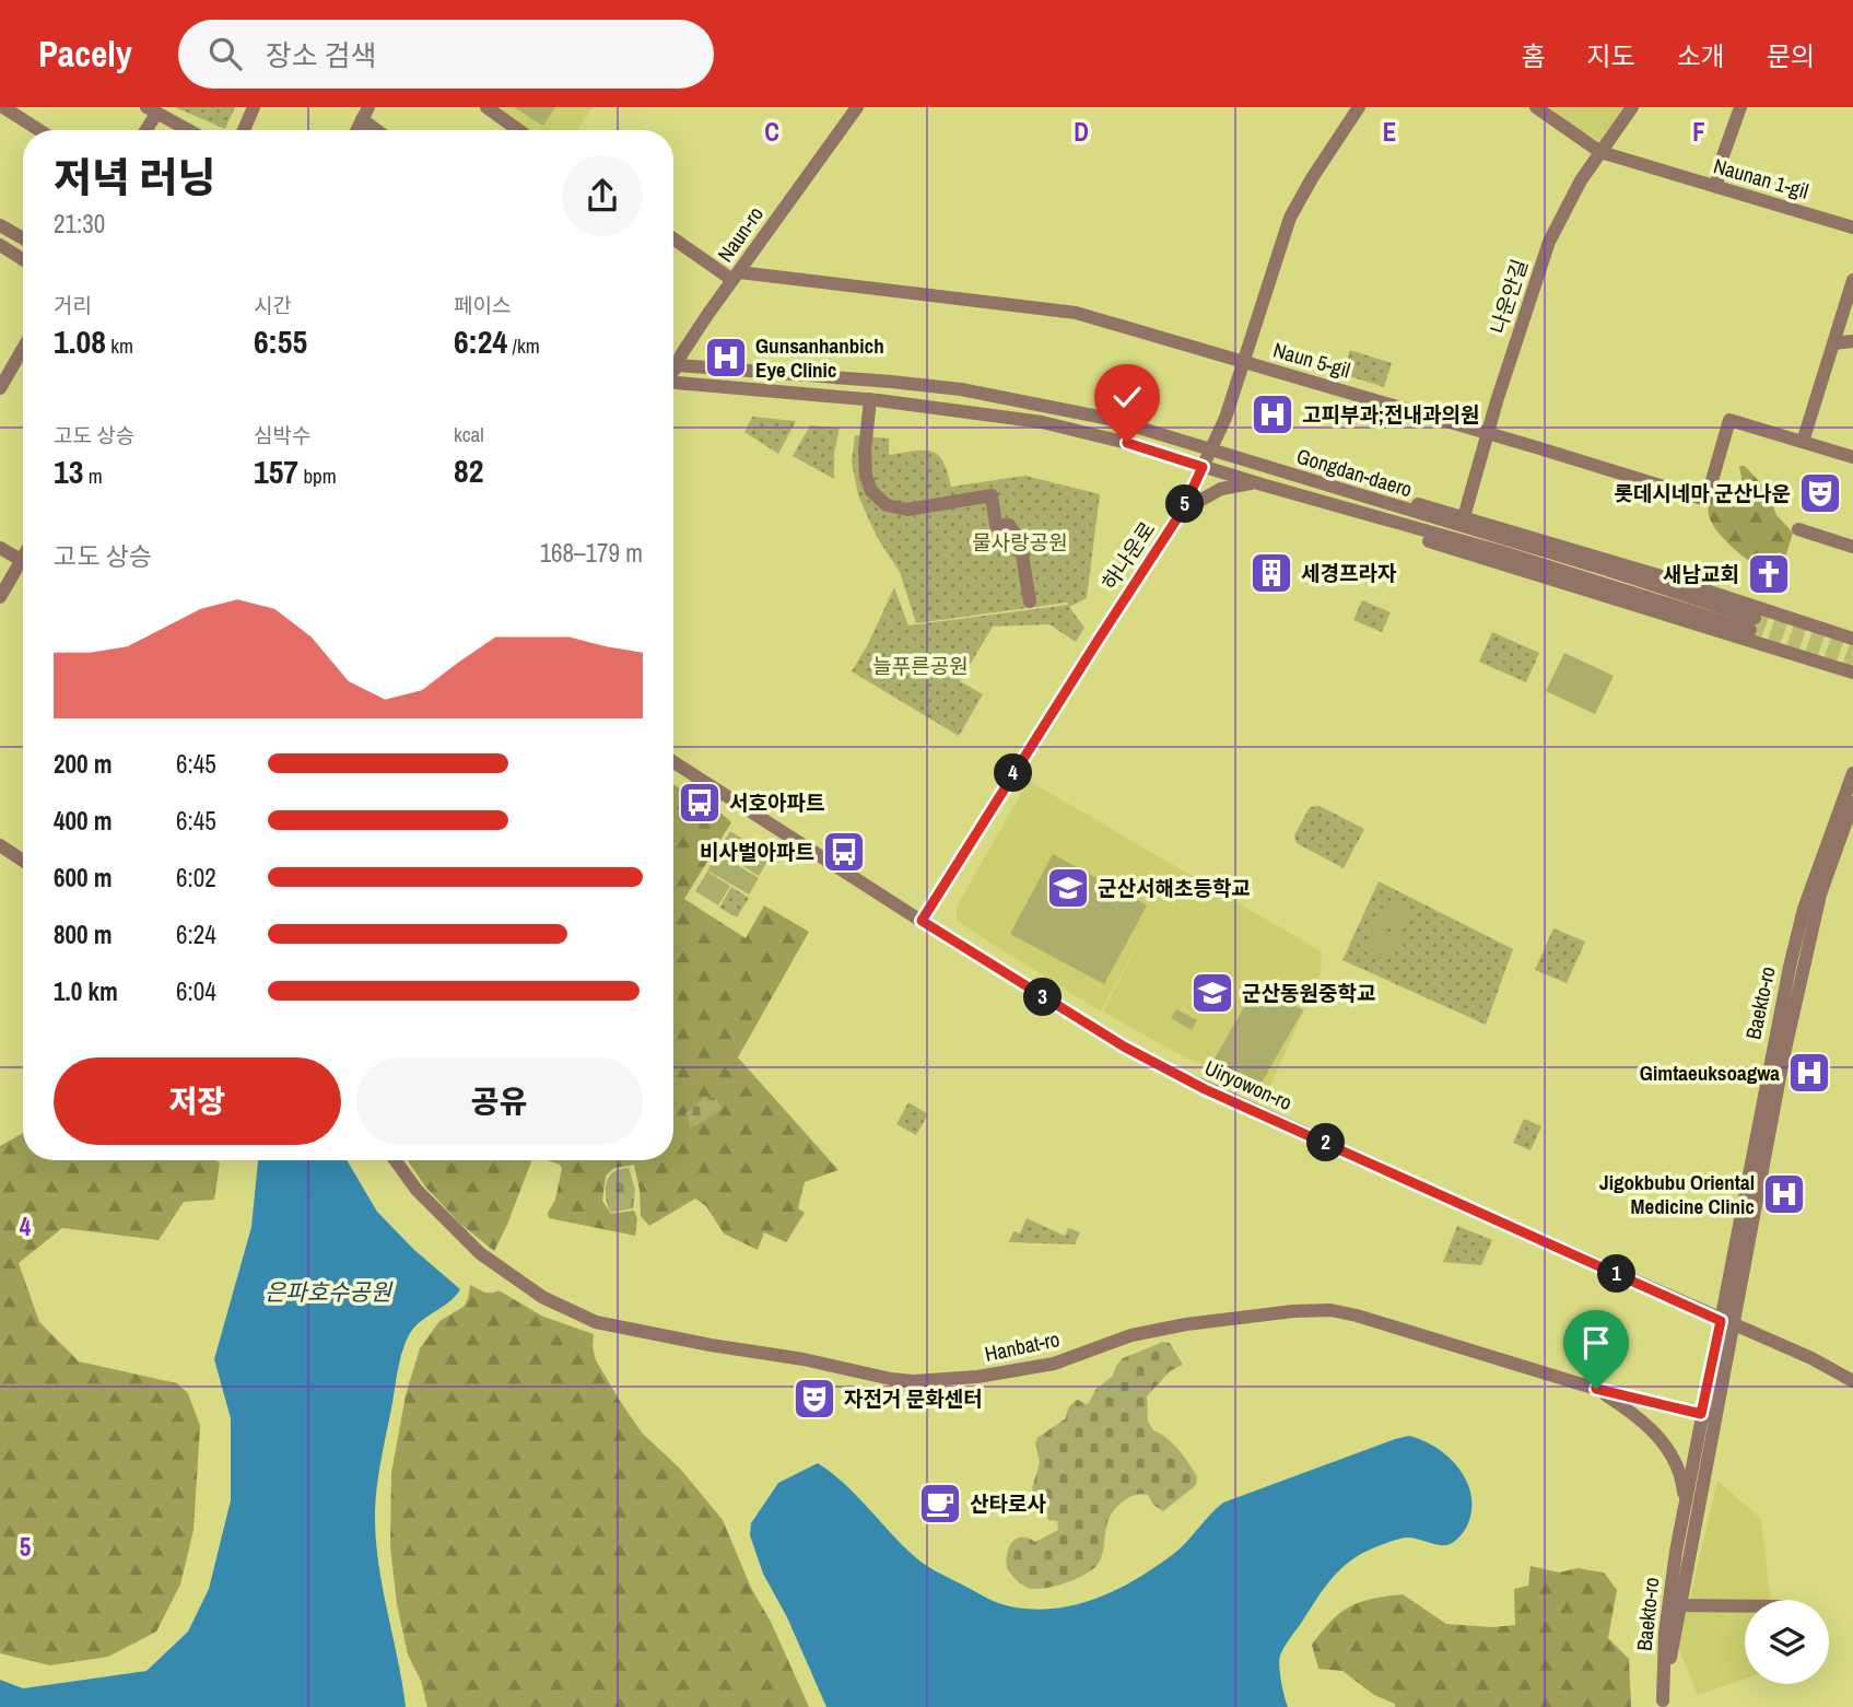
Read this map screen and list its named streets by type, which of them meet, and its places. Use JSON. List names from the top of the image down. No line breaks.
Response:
{"streets":{"street":["Naunan 1-gil","Naun-ro","나운안길","Naun 5-gil","Gongdan-daero","하나운로","Baekto-ro","Uiryowon-ro","Hanbat-ro"]},"crossings":[["Naunan 1-gil","나운안길"],["Naun-ro","Naun 5-gil"],["나운안길","Naun 5-gil"],["Naun 5-gil","하나운로"],["Gongdan-daero","하나운로"],["하나운로","Uiryowon-ro"],["Baekto-ro","Uiryowon-ro"],["Baekto-ro","Hanbat-ro"]],"water":["은파호수공원"],"parks":["물사랑공원","늘푸른공원"],"places":{"hospital":["Gunsanhanbich Eye Clinic","고피부과;전내과의원","Gimtaeuksoagwa","Jigokbubu Oriental Medicine Clinic"],"theatre":["롯데시네마 군산나운","자전거 문화센터"],"building":["세경프라자"],"church":["새남교회"],"bus stop":["서호아파트","비사벌아파트"],"school or university":["군산서해초등학교","군산동원중학교"],"cafe":["산타로사"]},"page":{"header":"Pacely","search":"장소 검색","nav":["홈","지도","소개","문의"],"heading":["저녁 러닝","21:30"],"stats":[["거리","1.08 km"],["시간","6:55"],["페이스","6:24 /km"],["고도 상승","13 m"],["심박수","157 bpm"],["kcal","82"]],"pins":["5","4","3","2","1"],"chart":["고도 상승","168–179 m"],"list":[{"name":"200 m","note":"6:45"},{"name":"400 m","note":"6:45"},{"name":"600 m","note":"6:02"},{"name":"800 m","note":"6:24"},{"name":"1.0 km","note":"6:04"}],"buttons":["저장","공유"]},"grid":{"columns":["C","D","E","F"],"rows":["4","5"]}}
